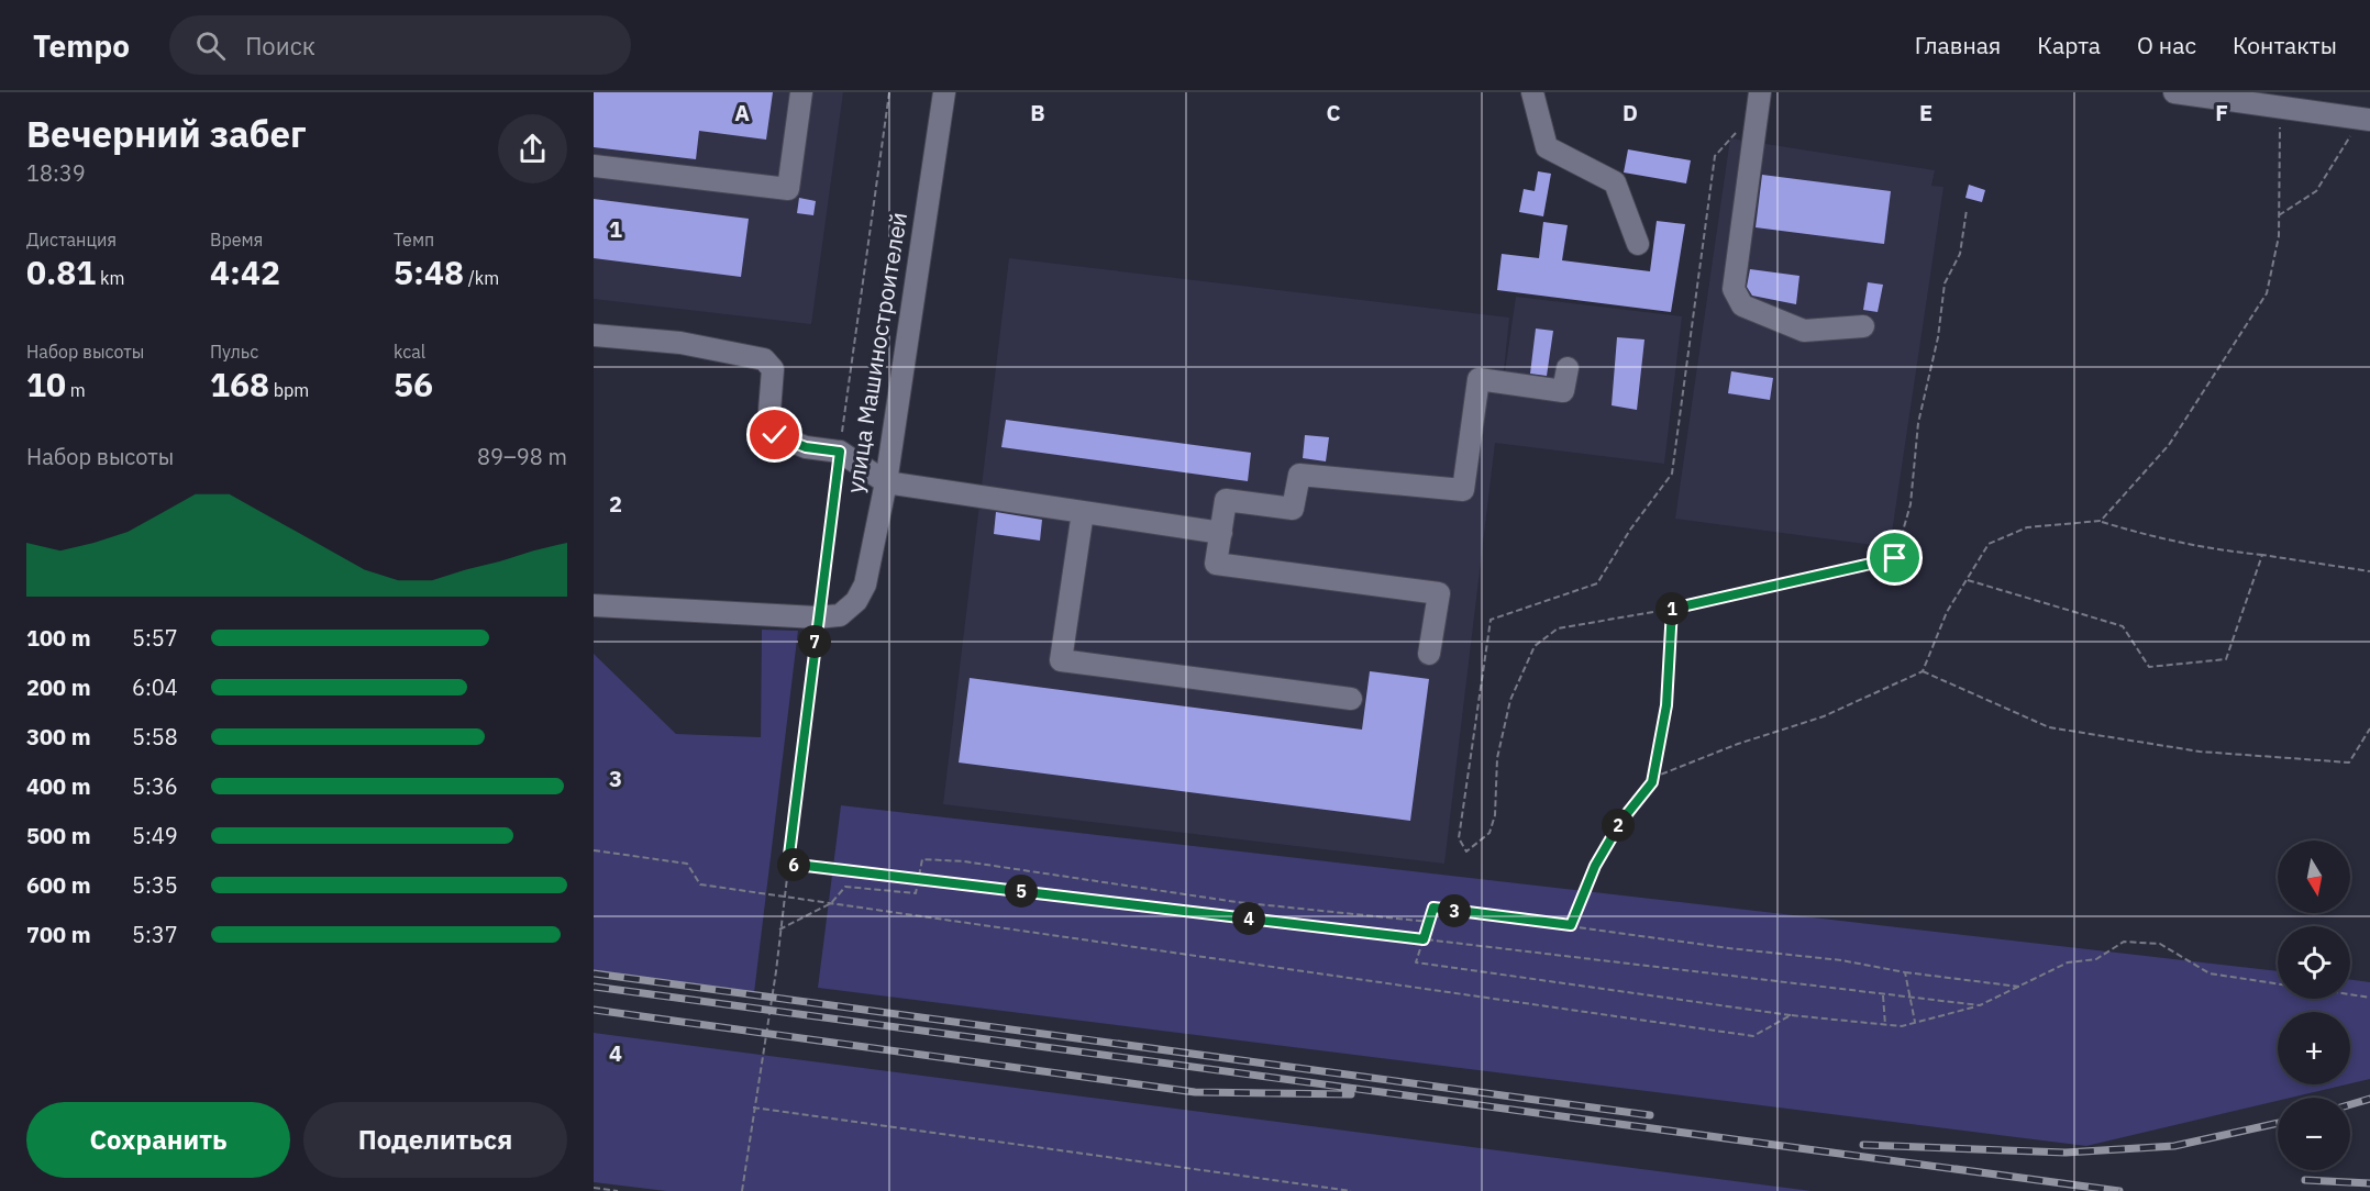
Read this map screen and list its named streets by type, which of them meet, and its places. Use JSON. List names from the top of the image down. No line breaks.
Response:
{"streets":{"street":["улица Машиностроителей"]},"north":"bottom","page":{"header":"Tempo","search":"Поиск","nav":["Главная","Карта","О нас","Контакты"],"heading":["Вечерний забег","18:39"],"stats":[["Дистанция","0.81 km"],["Время","4:42"],["Темп","5:48 /km"],["Набор высоты","10 m"],["Пульс","168 bpm"],["kcal","56"]],"chart":["Набор высоты","89–98 m"],"pins":["1","7","2","6","5","3","4"],"list":[{"name":"100 m","note":"5:57"},{"name":"200 m","note":"6:04"},{"name":"300 m","note":"5:58"},{"name":"400 m","note":"5:36"},{"name":"500 m","note":"5:49"},{"name":"600 m","note":"5:35"},{"name":"700 m","note":"5:37"}],"map_buttons":["+","−"],"buttons":["Сохранить","Поделиться"]},"grid":{"columns":["A","B","C","D","E","F"],"rows":["1","2","3","4"]}}
